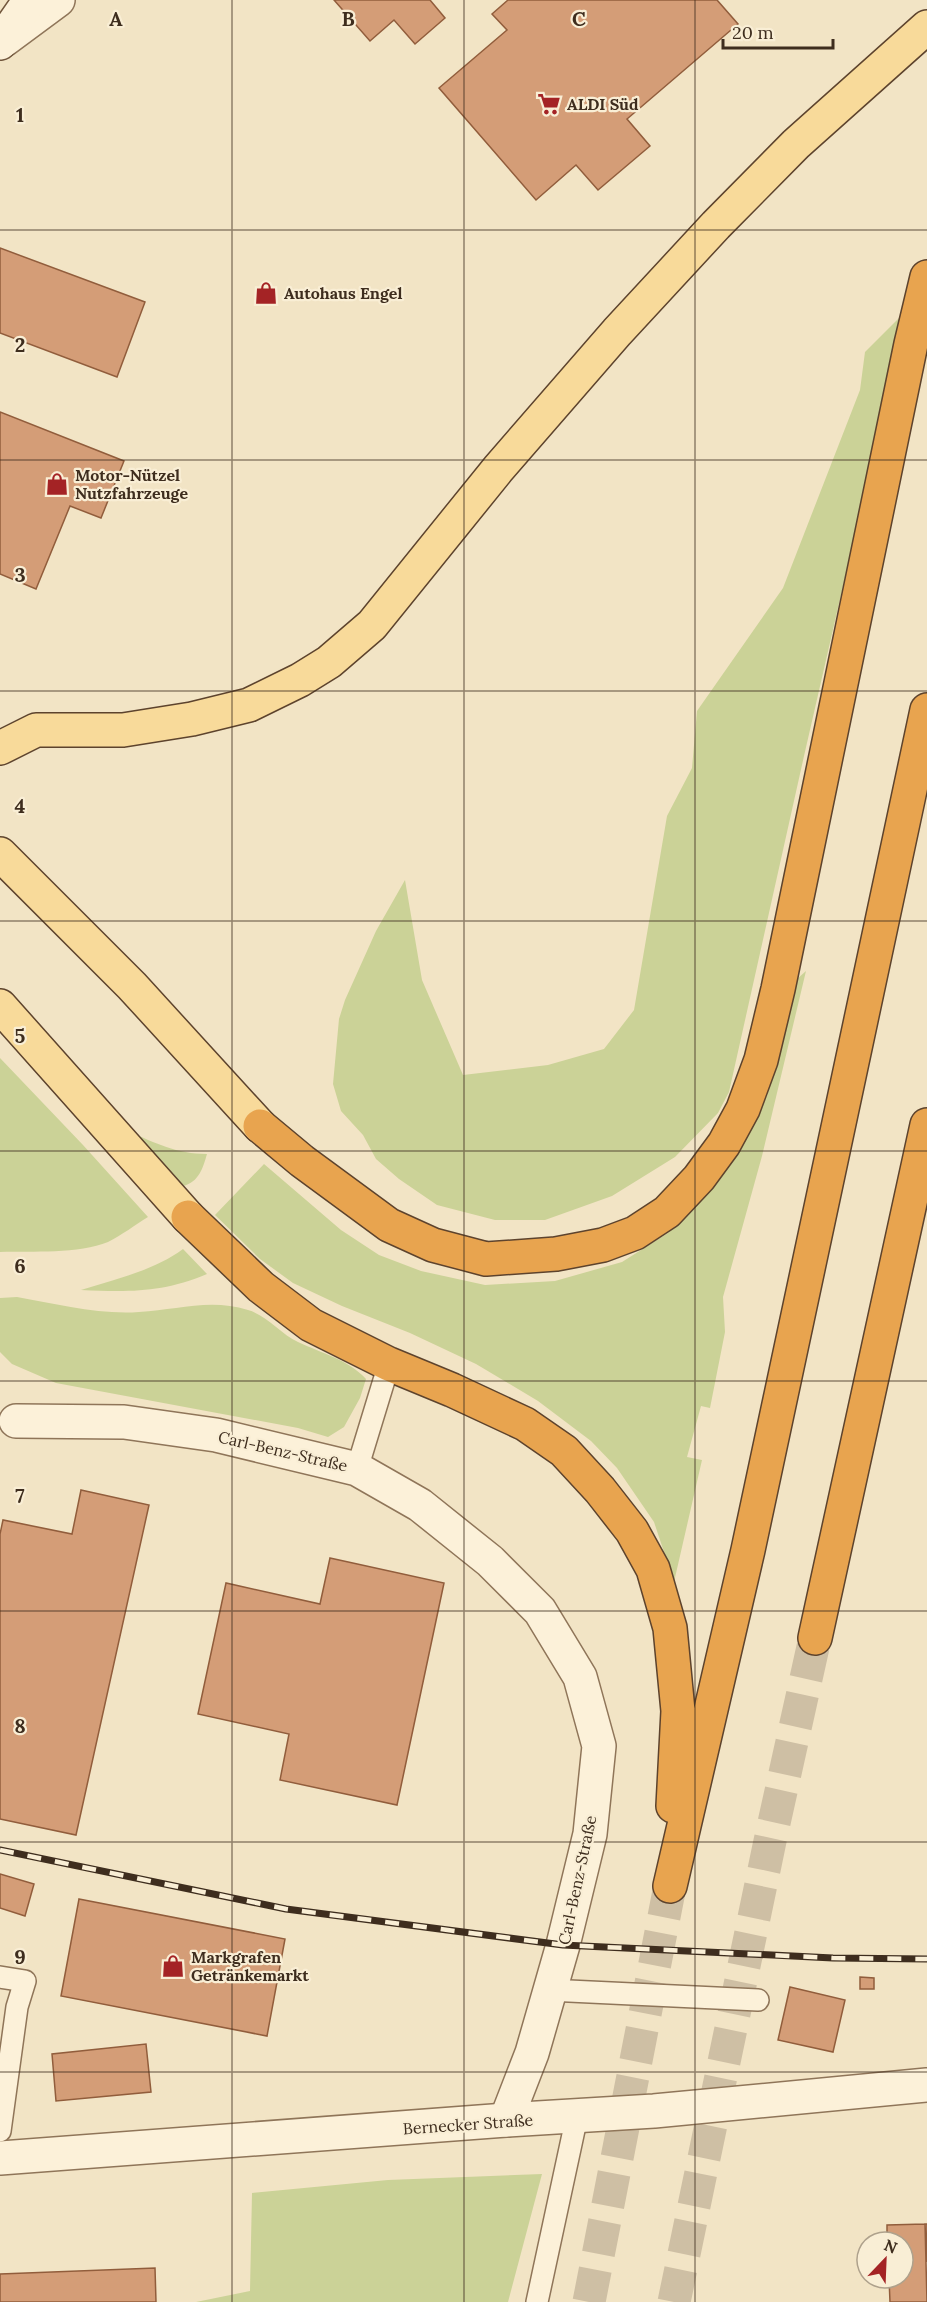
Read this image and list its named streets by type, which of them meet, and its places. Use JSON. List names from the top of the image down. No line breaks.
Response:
{"streets":{"street":["Carl-Benz-Straße","Bernecker Straße"]},"crossings":[["Carl-Benz-Straße","Bernecker Straße"]],"places":{"supermarket":["ALDI Süd"],"shop":["Autohaus Engel","Motor-Nützel Nutzfahrzeuge","Markgrafen Getränkemarkt"]},"scale_bar":"20 m","north":"top right","grid":{"columns":["A","B","C"],"rows":["1","2","3","4","5","6","7","8","9"]}}
